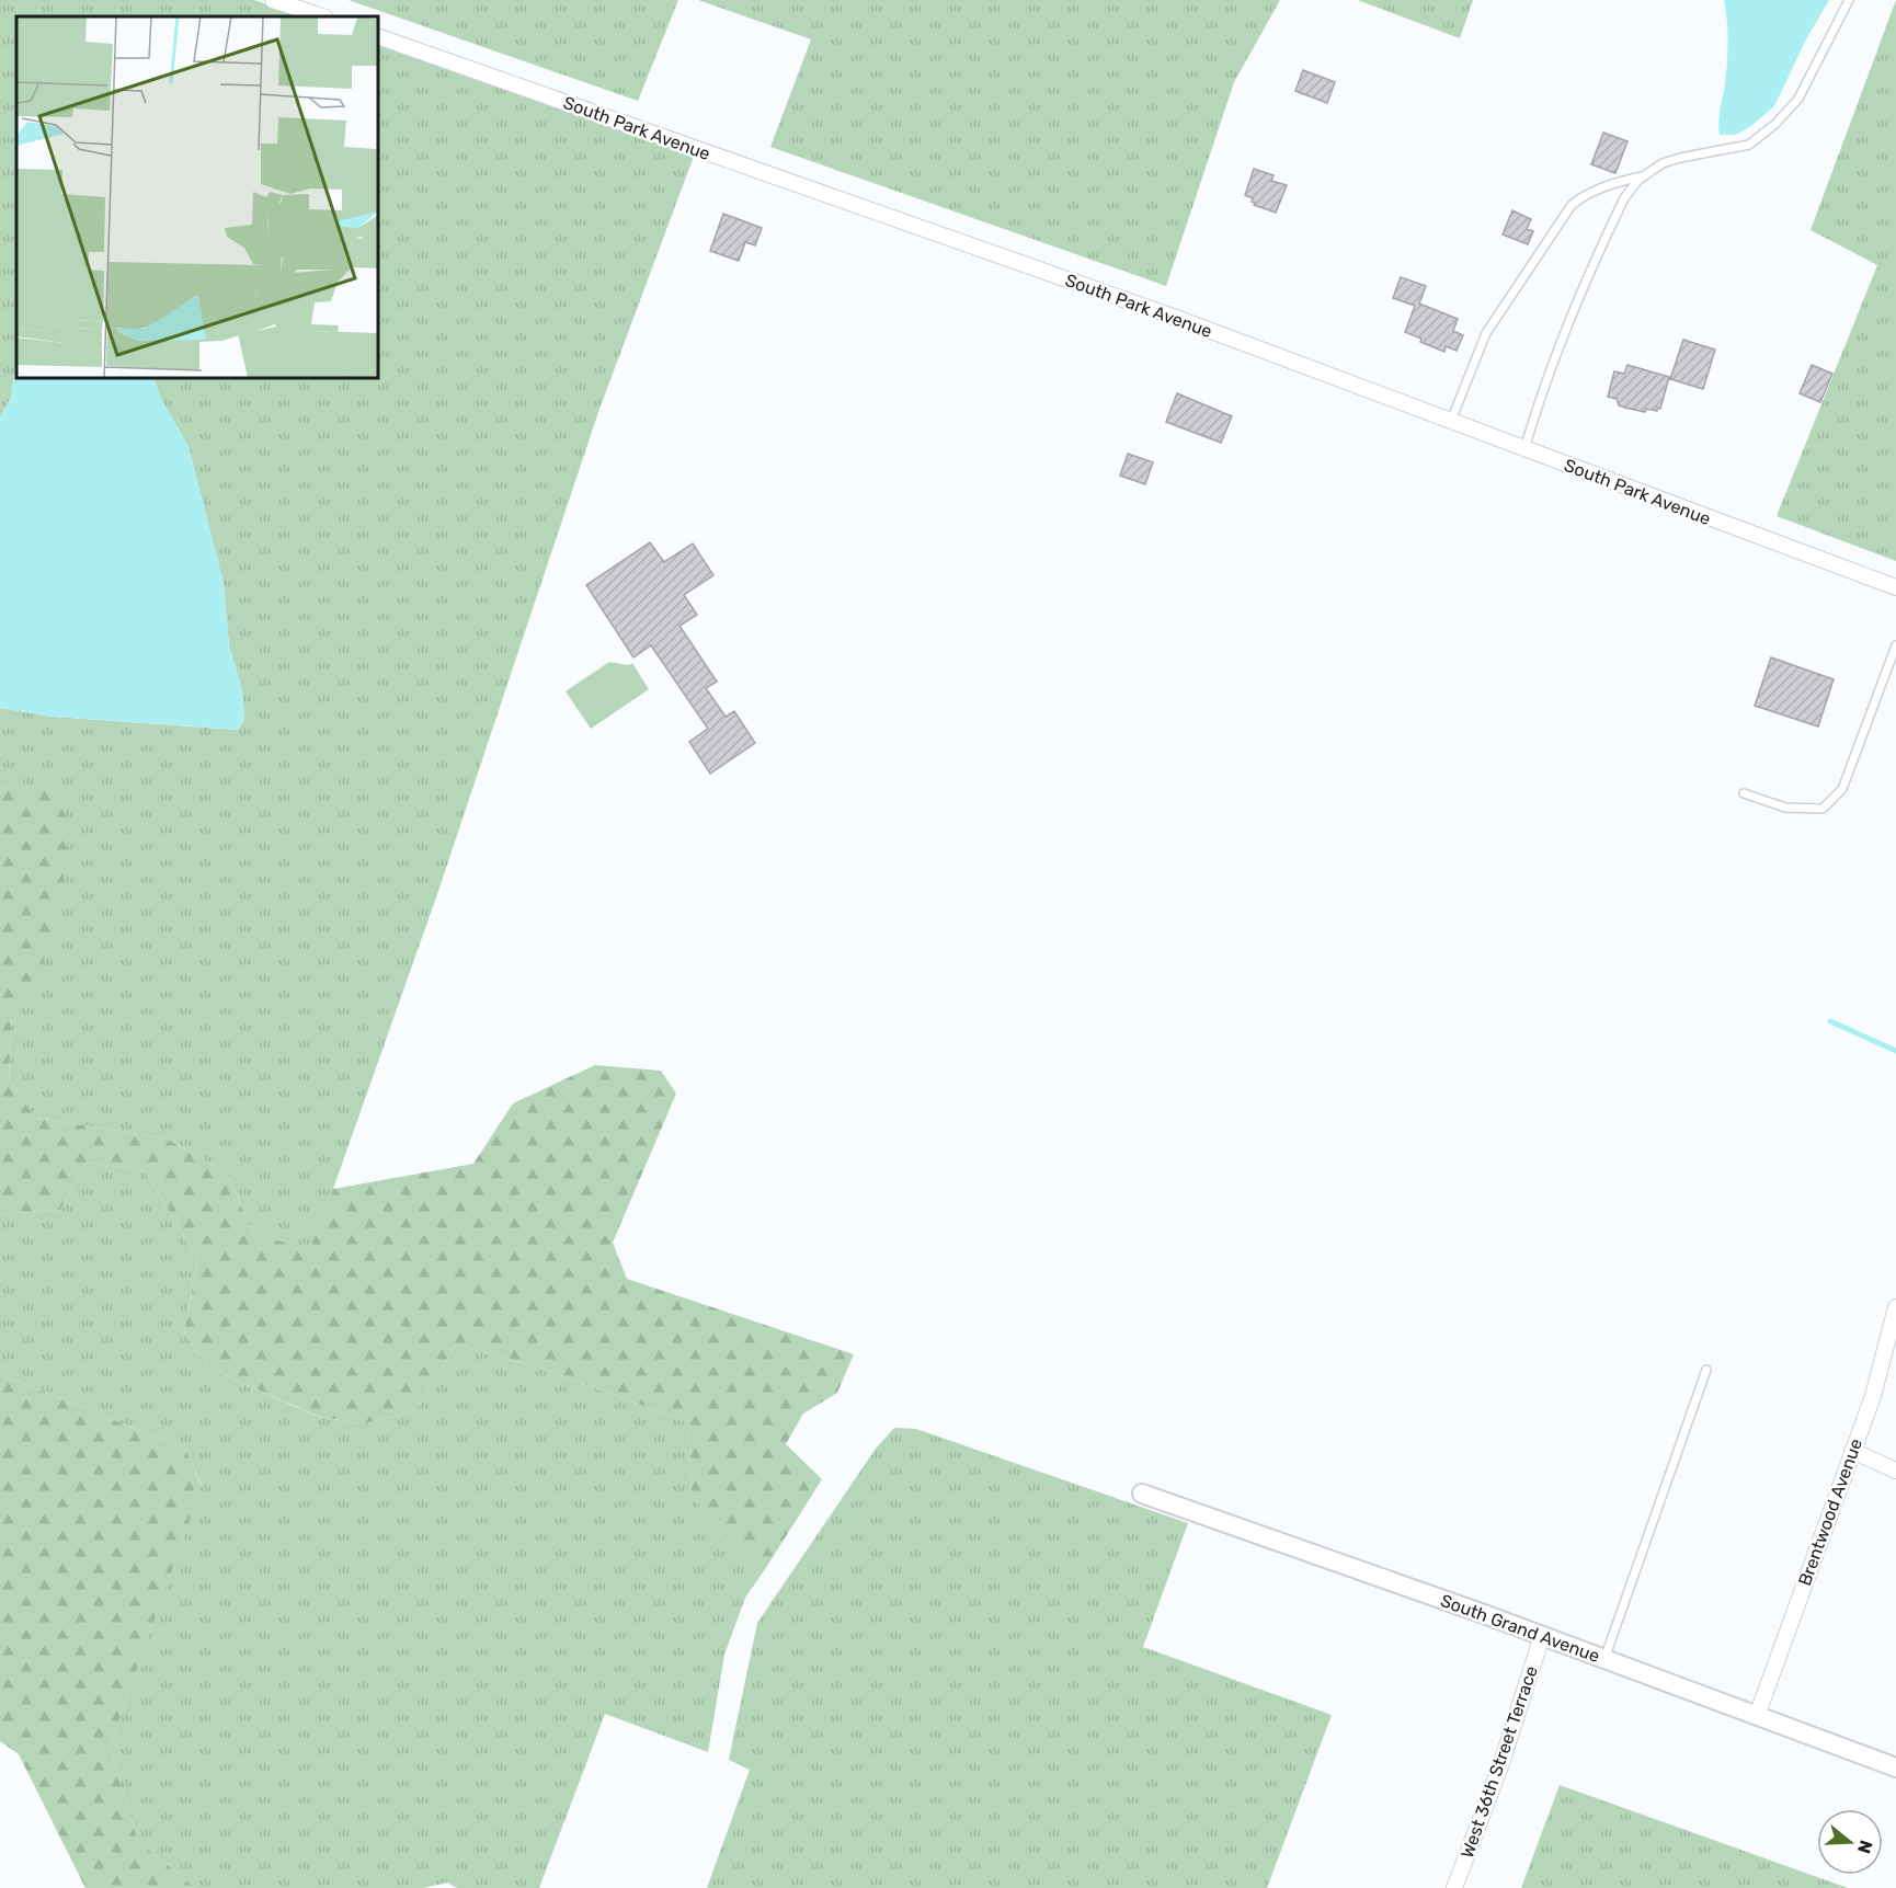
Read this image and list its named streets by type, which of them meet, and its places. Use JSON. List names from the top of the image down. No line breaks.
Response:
{"streets":{"street":["South Park Avenue","Brentwood Avenue","South Grand Avenue","West 36th Street Terrace"]},"crossings":[["Brentwood Avenue","South Grand Avenue"],["South Grand Avenue","West 36th Street Terrace"]],"north":"right"}
